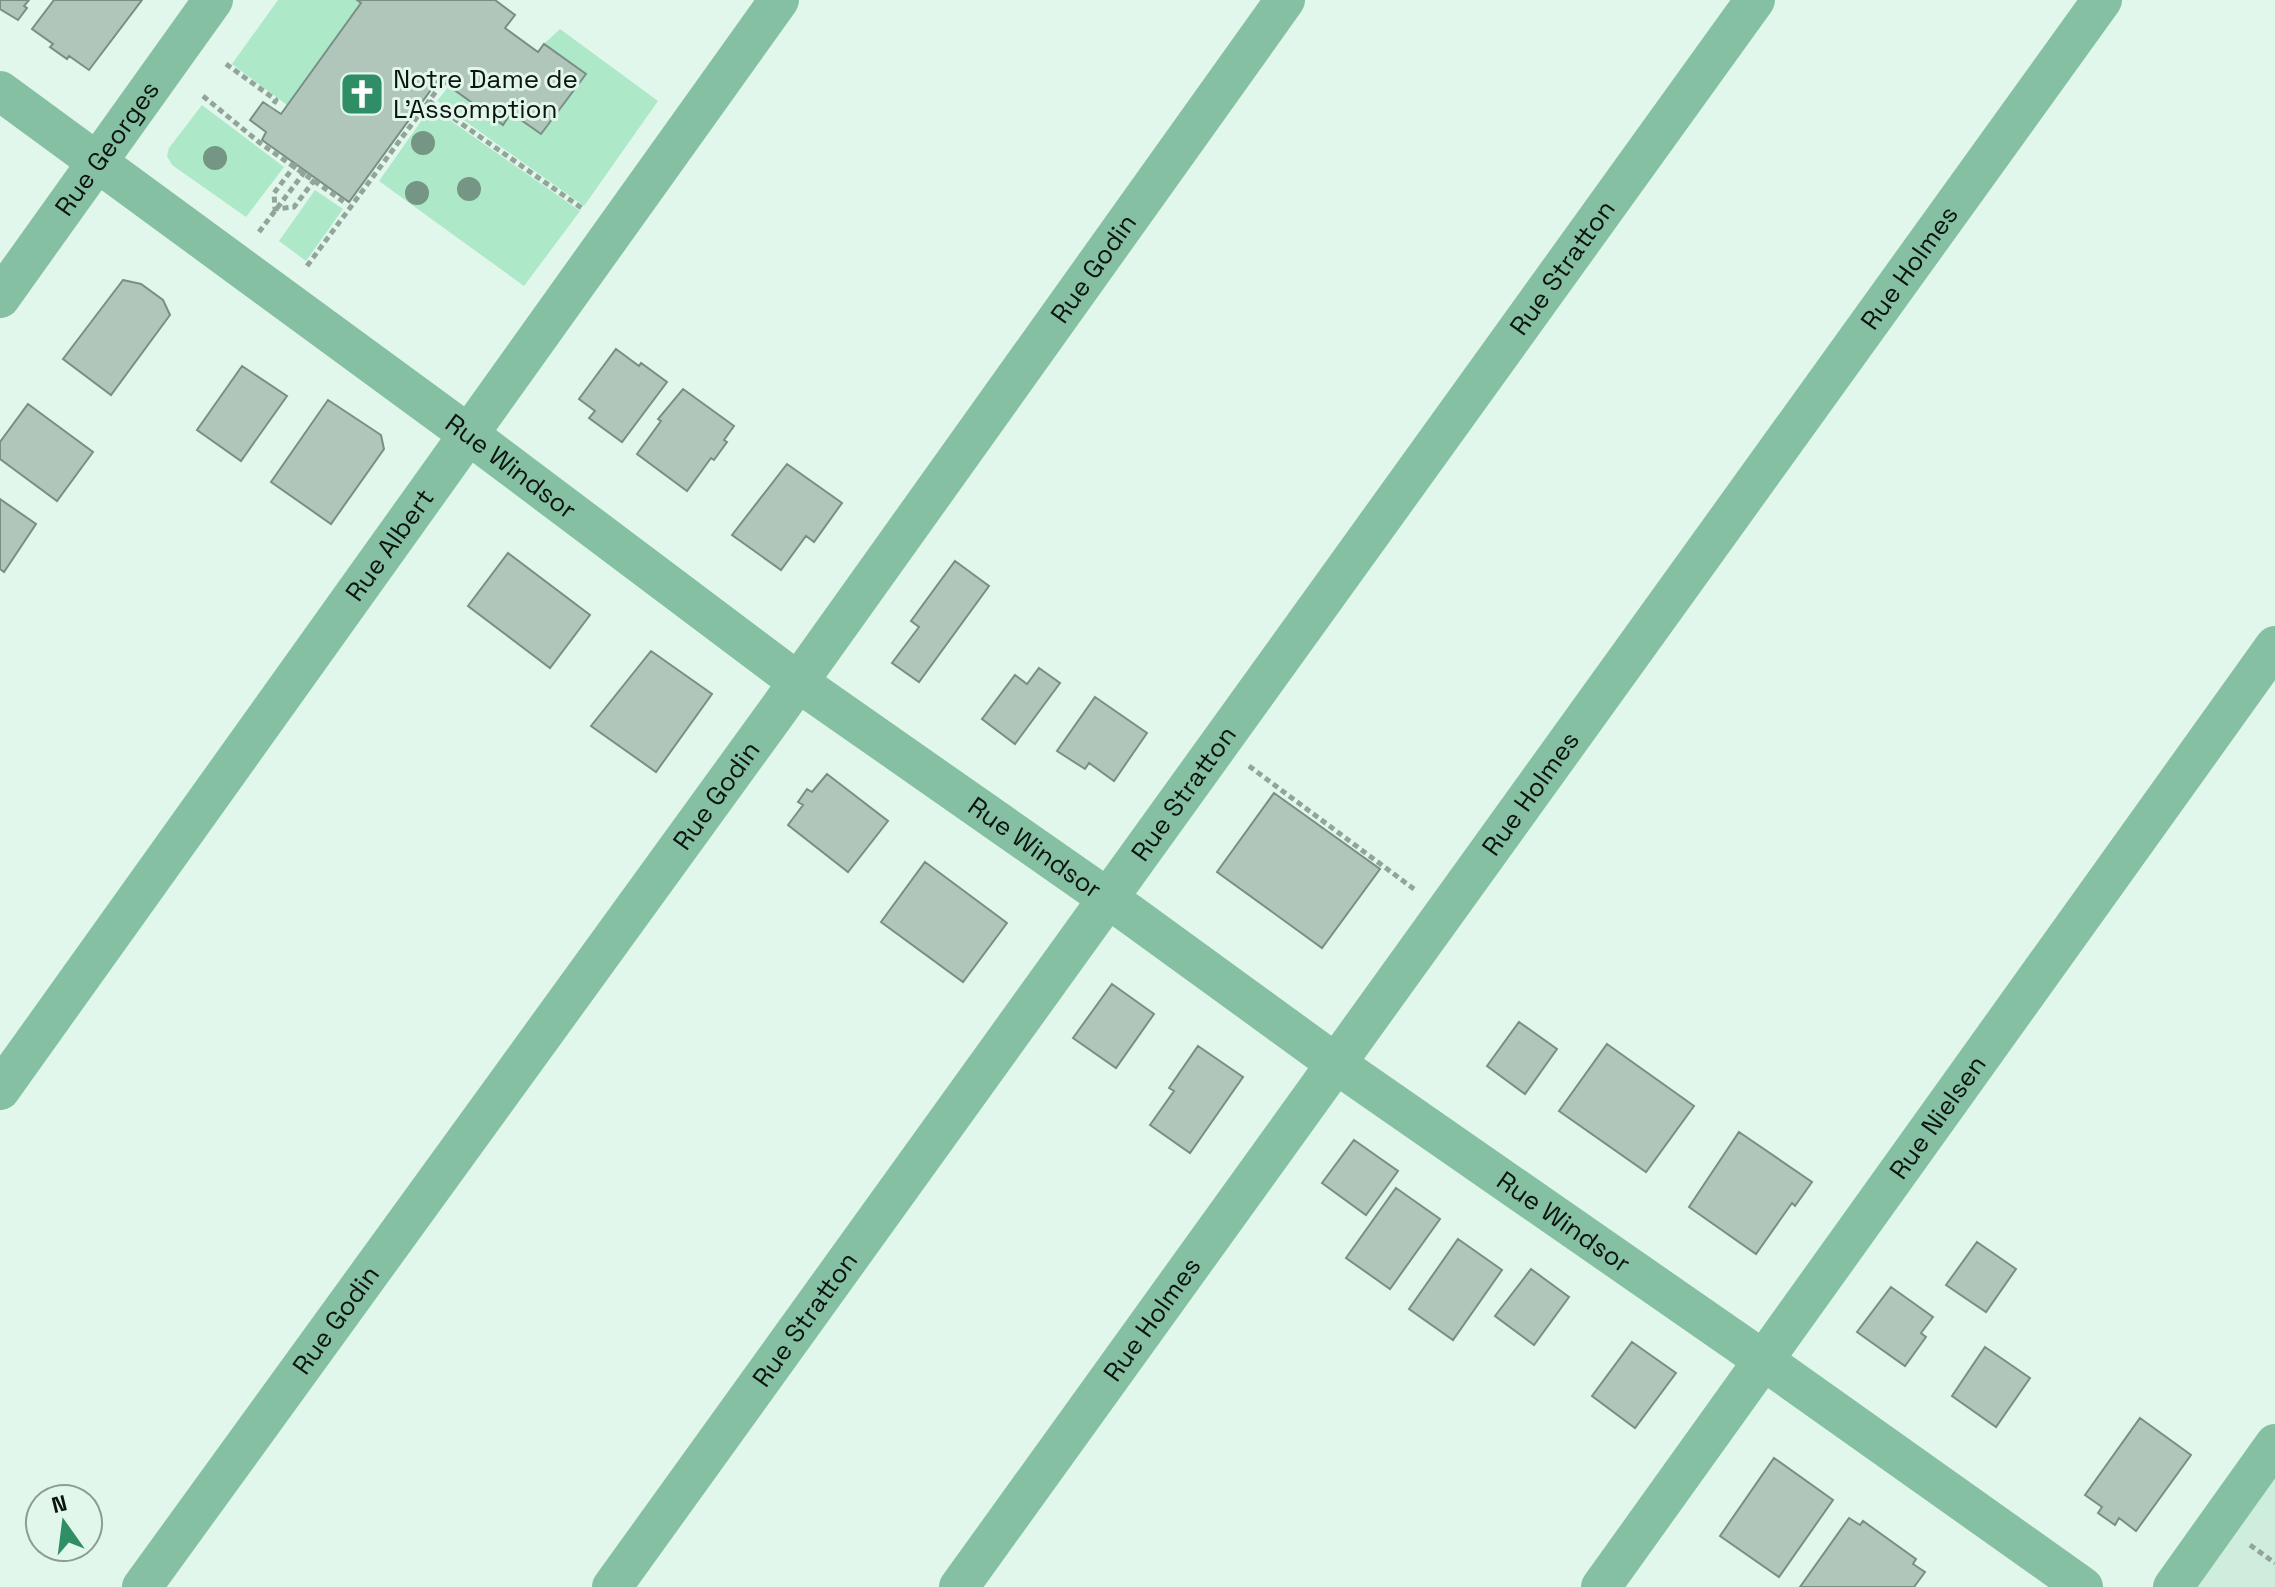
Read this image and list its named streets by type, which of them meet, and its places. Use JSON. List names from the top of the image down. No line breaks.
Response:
{"streets":{"street":["Rue Georges","Rue Stratton","Rue Holmes","Rue Godin","Rue Windsor","Rue Albert","Rue Nielsen"]},"crossings":[["Rue Georges","Rue Windsor"],["Rue Stratton","Rue Windsor"],["Rue Holmes","Rue Windsor"],["Rue Godin","Rue Windsor"],["Rue Windsor","Rue Albert"],["Rue Windsor","Rue Nielsen"]],"places":{"church":["Notre Dame de L'Assomption"]},"north":"top"}
